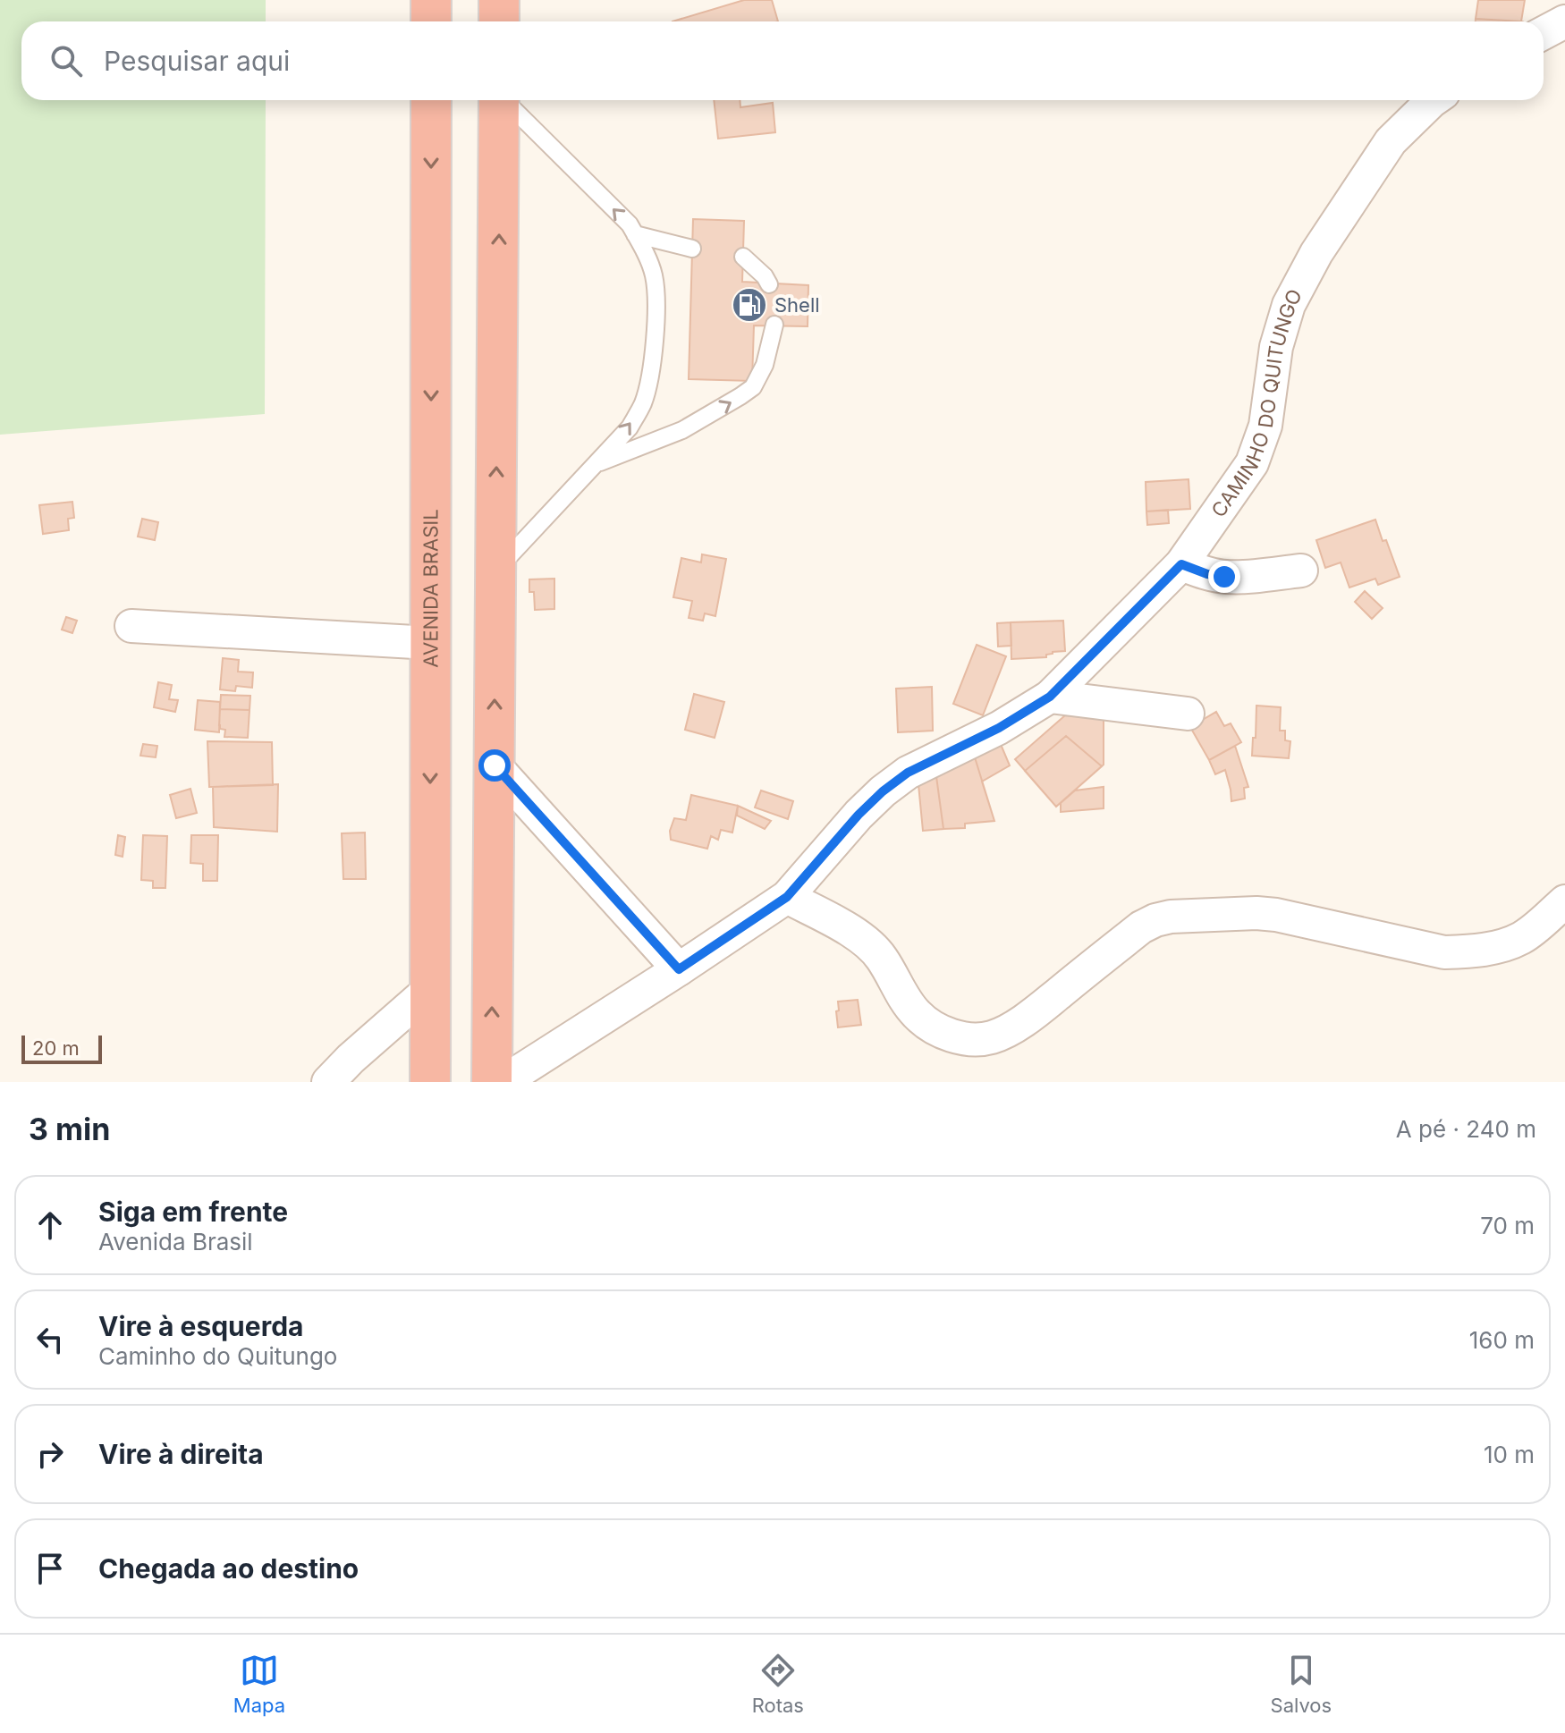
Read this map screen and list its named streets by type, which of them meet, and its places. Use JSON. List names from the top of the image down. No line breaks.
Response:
{"streets":{"highway":["AVENIDA BRASIL"],"street":["CAMINHO DO QUITUNGO"]},"places":{"fuel station":["Shell"]},"scale_bar":"20 m","page":{"search":"Pesquisar aqui","scale":"20 m","heading":["3 min","A pé · 240 m"],"list":[["Siga em frente","Avenida Brasil","70 m"],["Vire à esquerda","Caminho do Quitungo","160 m"],["Vire à direita","10 m"],"Chegada ao destino"],"nav":["Mapa","Rotas","Salvos"]}}
